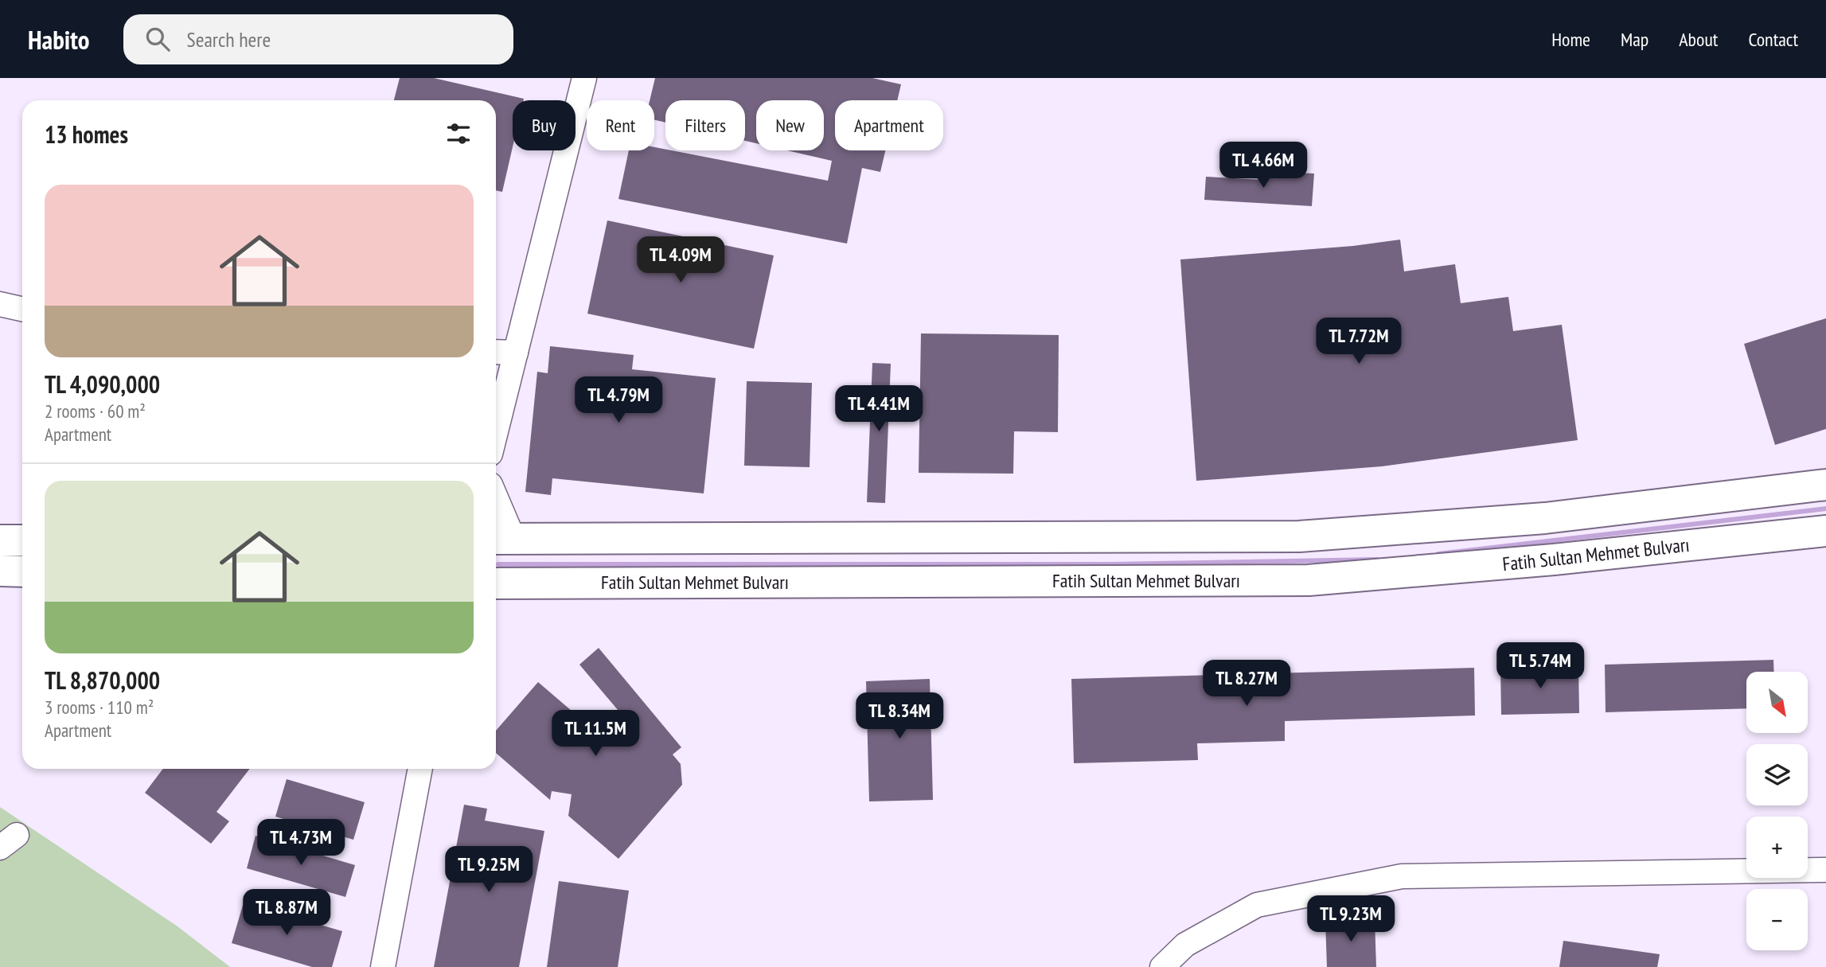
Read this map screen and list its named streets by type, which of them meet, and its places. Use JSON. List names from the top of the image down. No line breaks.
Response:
{"streets":{"main road":["Fatih Sultan Mehmet Bulvarı"]},"north":"bottom right","page":{"header":"Habito","search":"Search here","nav":["Home","Map","About","Contact"],"chip":["Buy","Rent","Filters","New","Apartment"],"heading":"13 homes","price":["TL 4.66M","TL 4.09M","TL 7.72M","TL 4.79M","TL 4.41M","TL 5.74M","TL 8.27M","TL 8.34M","TL 11.5M","TL 4.73M","TL 9.25M","TL 8.87M","TL 9.23M"],"list":[{"name":"TL 4,090,000","note":"2 rooms · 60 m² · Apartment"},{"name":"TL 8,870,000","note":"3 rooms · 110 m² · Apartment"}],"map_buttons":["+","−"]}}
